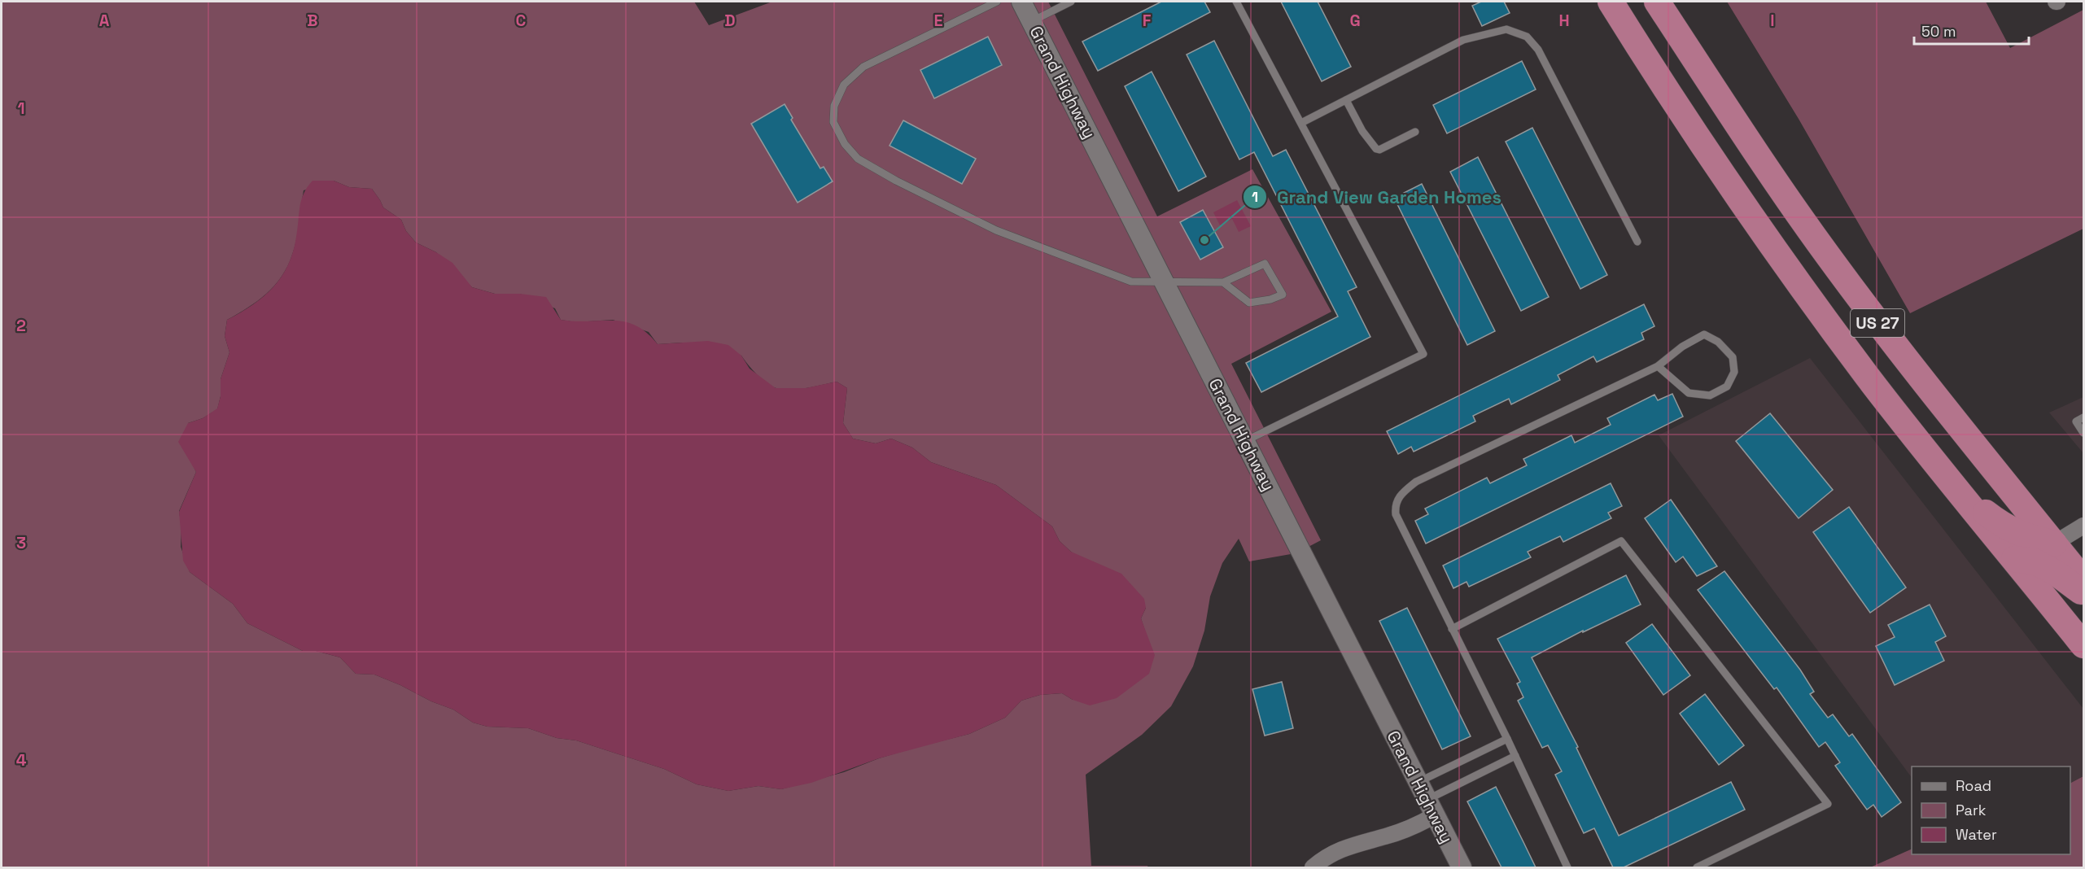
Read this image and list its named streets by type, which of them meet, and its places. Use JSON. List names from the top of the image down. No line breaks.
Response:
{"streets":{"highway":["US 27"],"street":["Grand Highway"]},"places":["Grand View Garden Homes"],"legend":["Road","Park","Water"],"scale_bar":"50 m","grid":{"columns":["A","B","C","D","E","F","G","H","I"],"rows":["1","2","3","4"]}}
